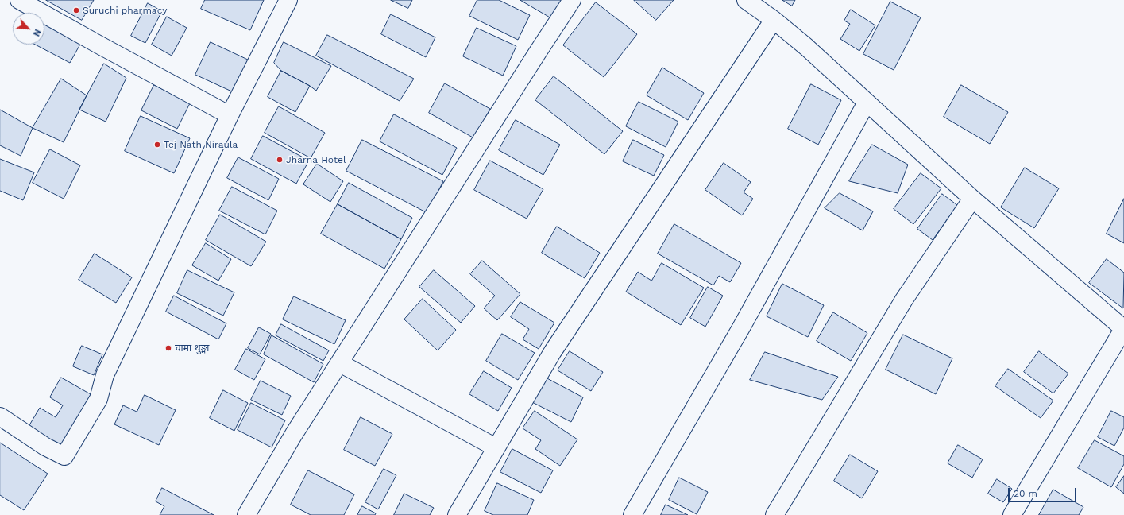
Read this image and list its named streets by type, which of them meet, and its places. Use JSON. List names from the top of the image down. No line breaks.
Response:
{"places":["Suruchi pharmacy","Tej Nath Niraula","Jharna Hotel","चामा थुङ्मा"],"scale_bar":"20 m","north":"bottom right"}
